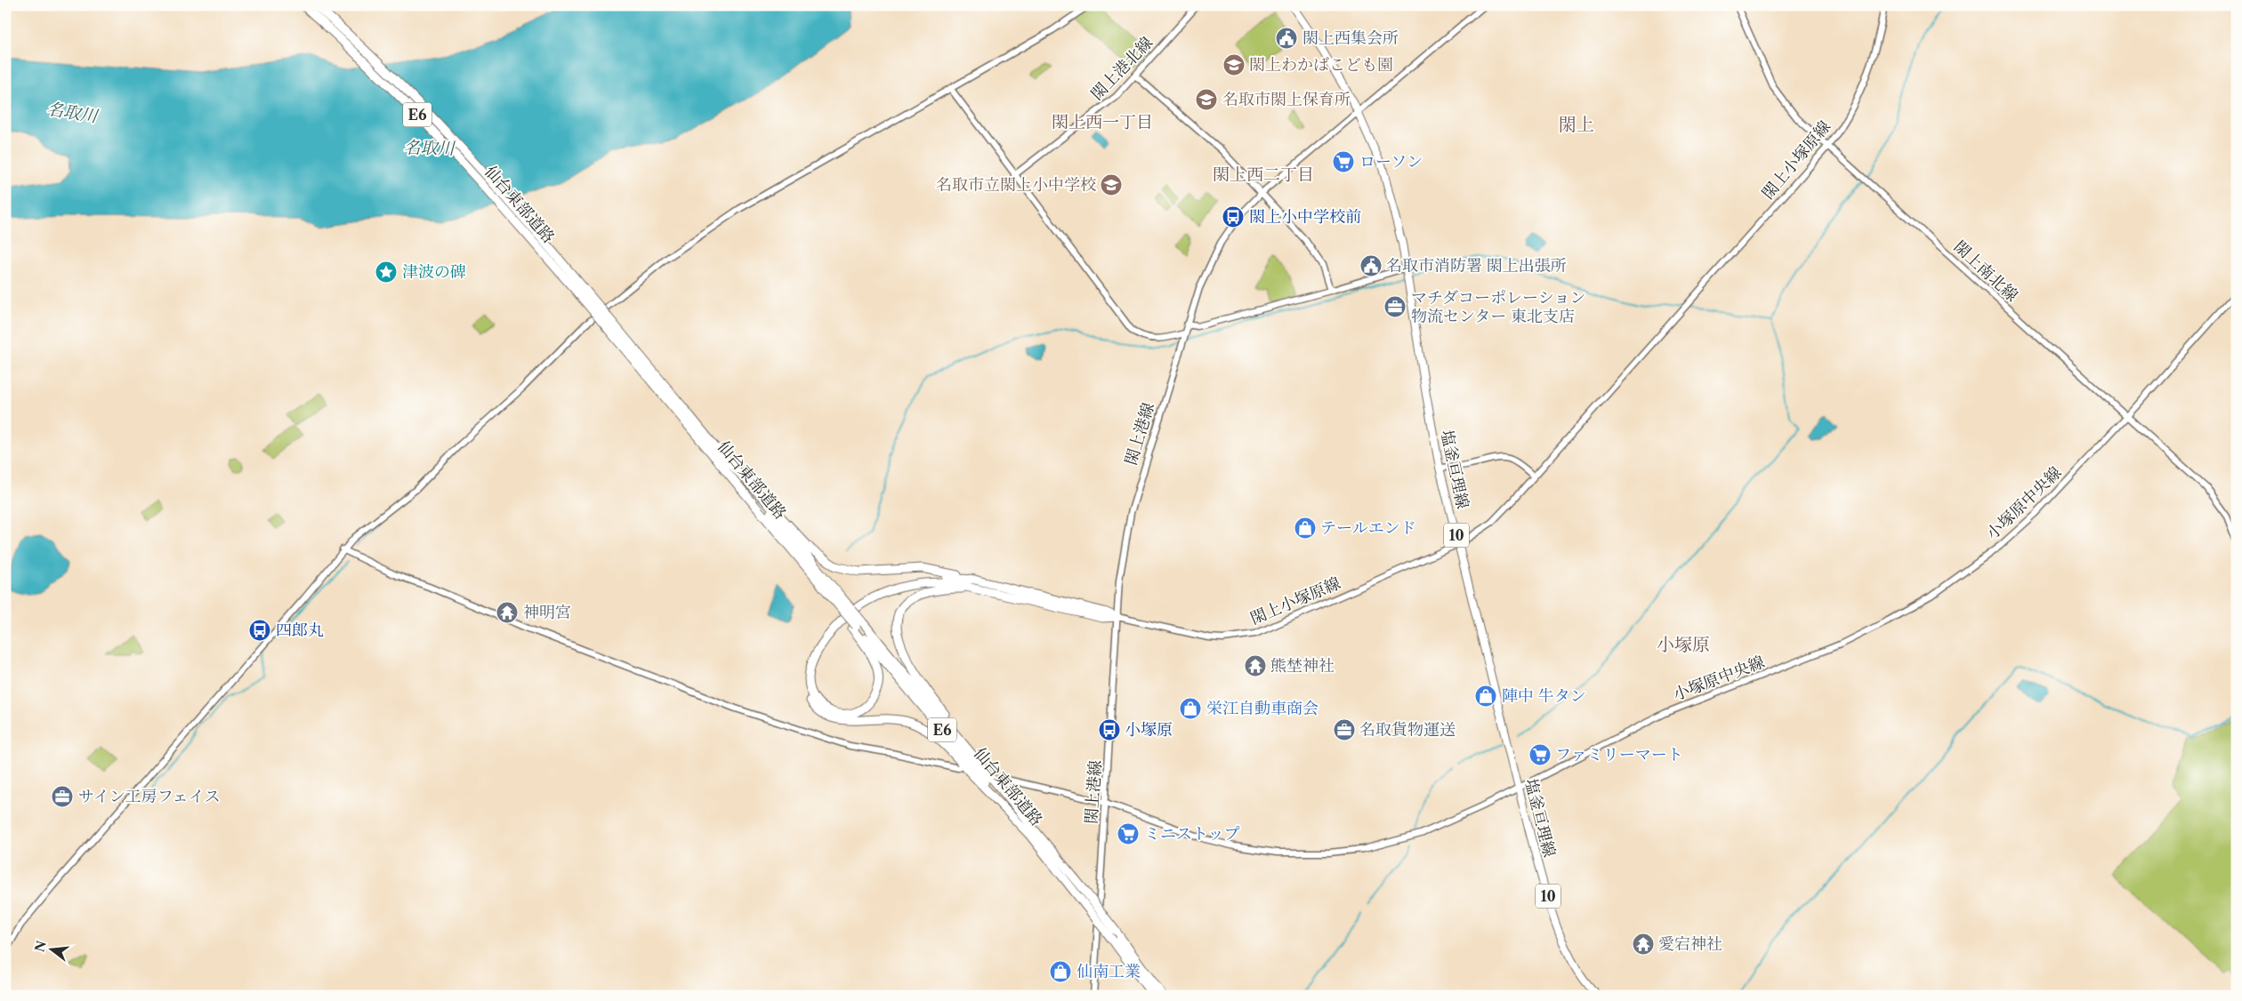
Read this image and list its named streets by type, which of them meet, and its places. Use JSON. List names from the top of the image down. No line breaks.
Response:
{"streets":{"highway":["E6","仙台東部道路"],"main road":["塩釜亘理線","10"],"street":["閖上港北線","閖上小塚原線","閖上南北線","閖上港線","小塚原中央線"]},"crossings":[["閖上小塚原線","閖上南北線"],["閖上小塚原線","閖上港線"],["閖上南北線","小塚原中央線"],["閖上港線","塩釜亘理線"],["閖上港線","小塚原中央線"],["塩釜亘理線","小塚原中央線"]],"districts":["閖上西一丁目","閖上","閖上西二丁目","小塚原"],"water":["名取川"],"places":{"public building":["閖上西集会所","名取市消防署 閖上出張所"],"school or university":["閖上わかばこども園","名取市閖上保育所","名取市立閖上小中学校"],"supermarket":["ローソン","ファミリーマート","ミニストップ"],"bus stop":["閖上小中学校前","四郎丸","小塚原"],"place":["津波の碑"],"office":["マチダコーポレーション 物流センター 東北支店","名取貨物運送","サイン工房フェイス"],"shop":["テールエンド","陣中 牛タン","栄江自動車商会","仙南工業"],"temple":["神明宮","熊埜神社","愛宕神社"]},"north":"left"}
